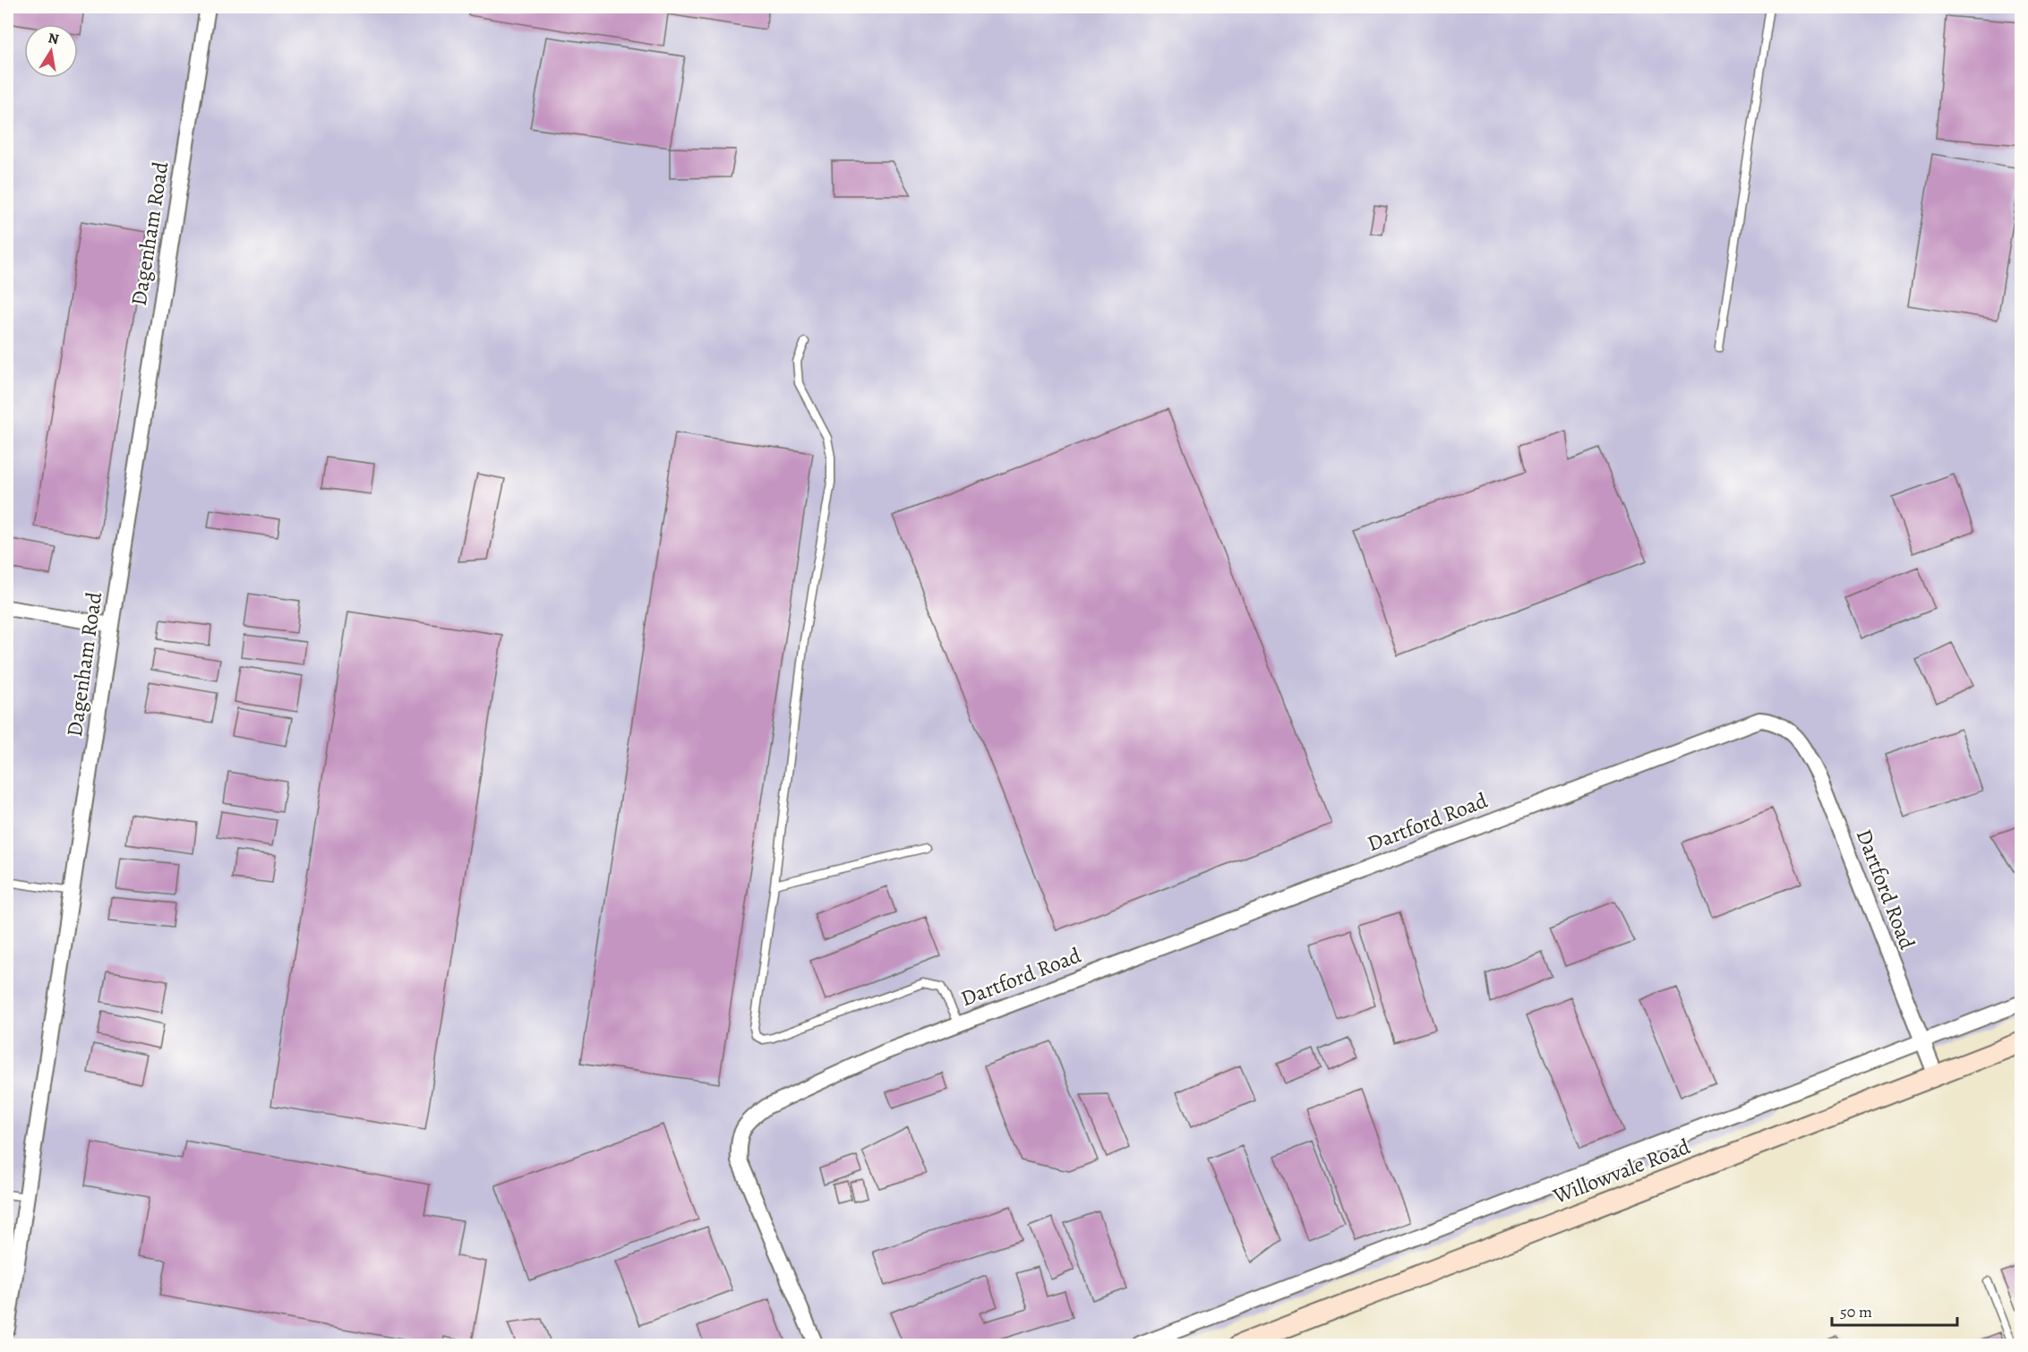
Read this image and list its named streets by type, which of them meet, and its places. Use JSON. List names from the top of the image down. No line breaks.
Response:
{"streets":{"main road":["Willowvale Road"],"street":["Dagenham Road","Dartford Road"]},"crossings":[["Dartford Road","Willowvale Road"]],"scale_bar":"50 m","north":"top"}
